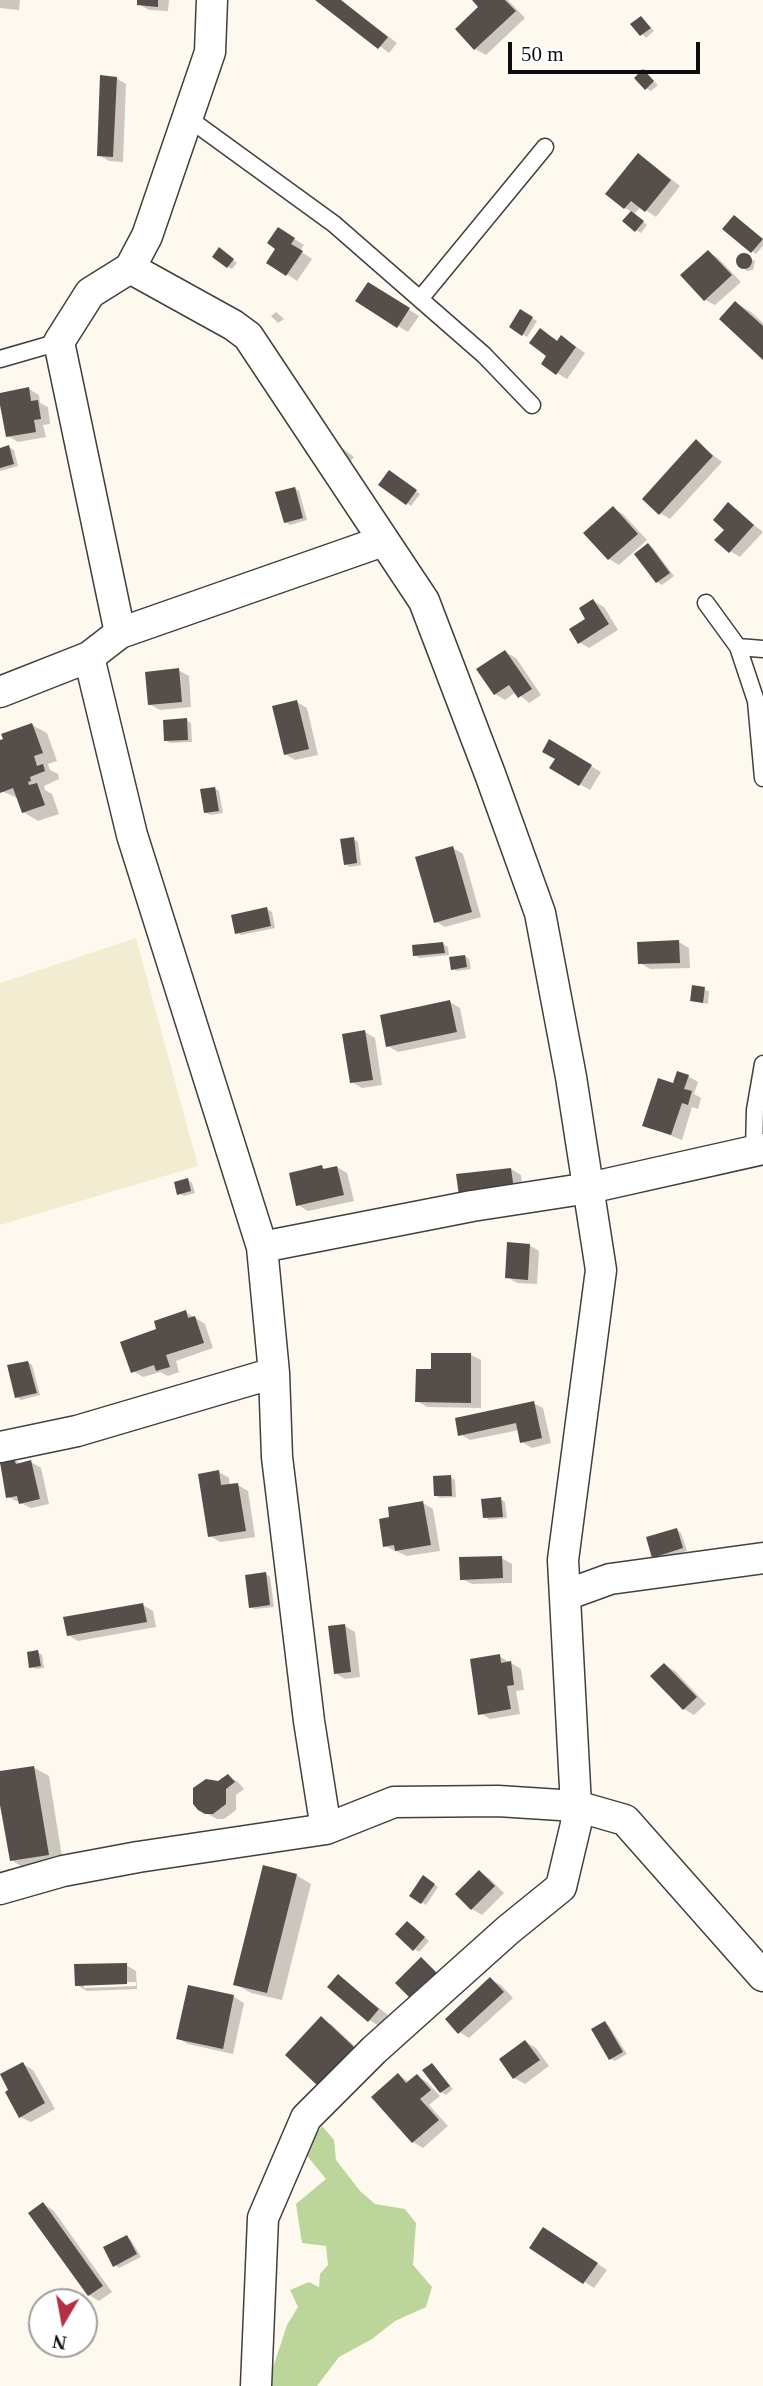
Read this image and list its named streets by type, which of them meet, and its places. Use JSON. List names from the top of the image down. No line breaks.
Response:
{"scale_bar":"50 m","north":"bottom"}
